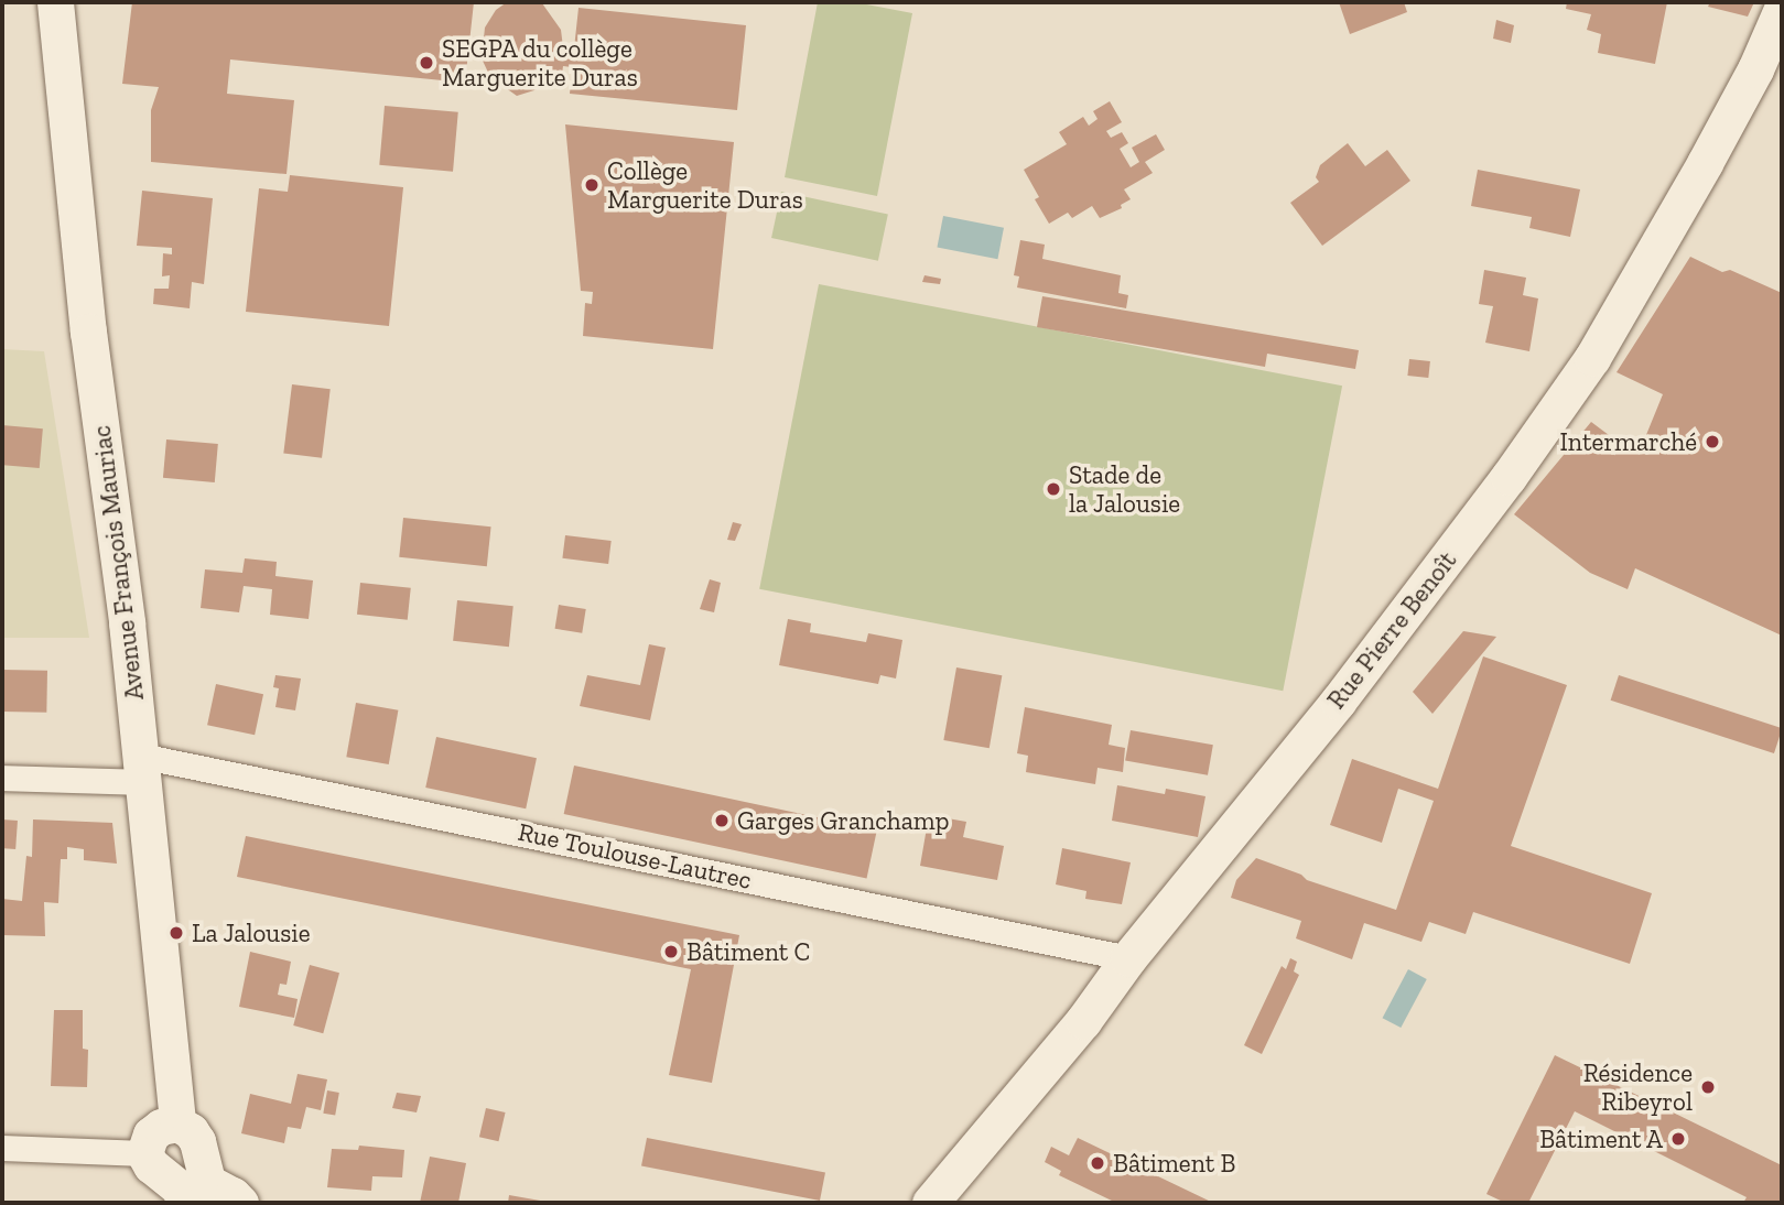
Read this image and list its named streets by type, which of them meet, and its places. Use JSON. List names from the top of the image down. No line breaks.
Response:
{"streets":{"street":["Avenue François Mauriac","Rue Pierre Benoît","Rue Toulouse-Lautrec"]},"crossings":[["Avenue François Mauriac","Rue Toulouse-Lautrec"],["Rue Pierre Benoît","Rue Toulouse-Lautrec"]],"places":["SEGPA du collège Marguerite Duras","Collège Marguerite Duras","Intermarché","Stade de la Jalousie","Garges Granchamp","La Jalousie","Bâtiment C","Résidence Ribeyrol","Bâtiment A","Bâtiment B"]}
